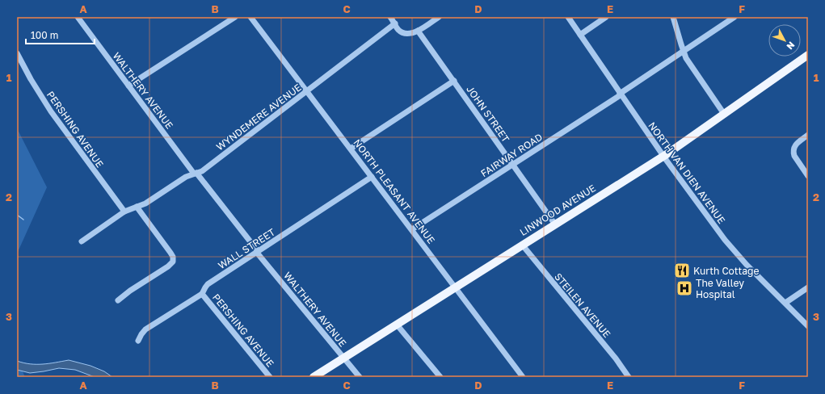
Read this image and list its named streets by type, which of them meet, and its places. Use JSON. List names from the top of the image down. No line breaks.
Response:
{"streets":{"main road":["LINWOOD AVENUE"],"street":["WALTHERY AVENUE","JOHN STREET","WYNDEMERE AVENUE","PERSHING AVENUE","FAIRWAY ROAD","NORTH VAN DIEN AVENUE","NORTH PLEASANT AVENUE","WALL STREET","STEILEN AVENUE"]},"crossings":[["WALTHERY AVENUE","WYNDEMERE AVENUE"],["WALTHERY AVENUE","LINWOOD AVENUE"],["WALTHERY AVENUE","WALL STREET"],["JOHN STREET","FAIRWAY ROAD"],["JOHN STREET","LINWOOD AVENUE"],["WYNDEMERE AVENUE","PERSHING AVENUE"],["WYNDEMERE AVENUE","NORTH PLEASANT AVENUE"],["PERSHING AVENUE","WALL STREET"],["FAIRWAY ROAD","NORTH VAN DIEN AVENUE"],["FAIRWAY ROAD","NORTH PLEASANT AVENUE"],["NORTH VAN DIEN AVENUE","LINWOOD AVENUE"],["NORTH PLEASANT AVENUE","LINWOOD AVENUE"],["NORTH PLEASANT AVENUE","WALL STREET"],["LINWOOD AVENUE","STEILEN AVENUE"]],"places":{"restaurant":["Kurth Cottage"],"hospital":["The Valley Hospital"]},"scale_bar":"100 m","north":"bottom right","grid":{"columns":["A","B","C","D","E","F"],"rows":["1","2","3"]}}
